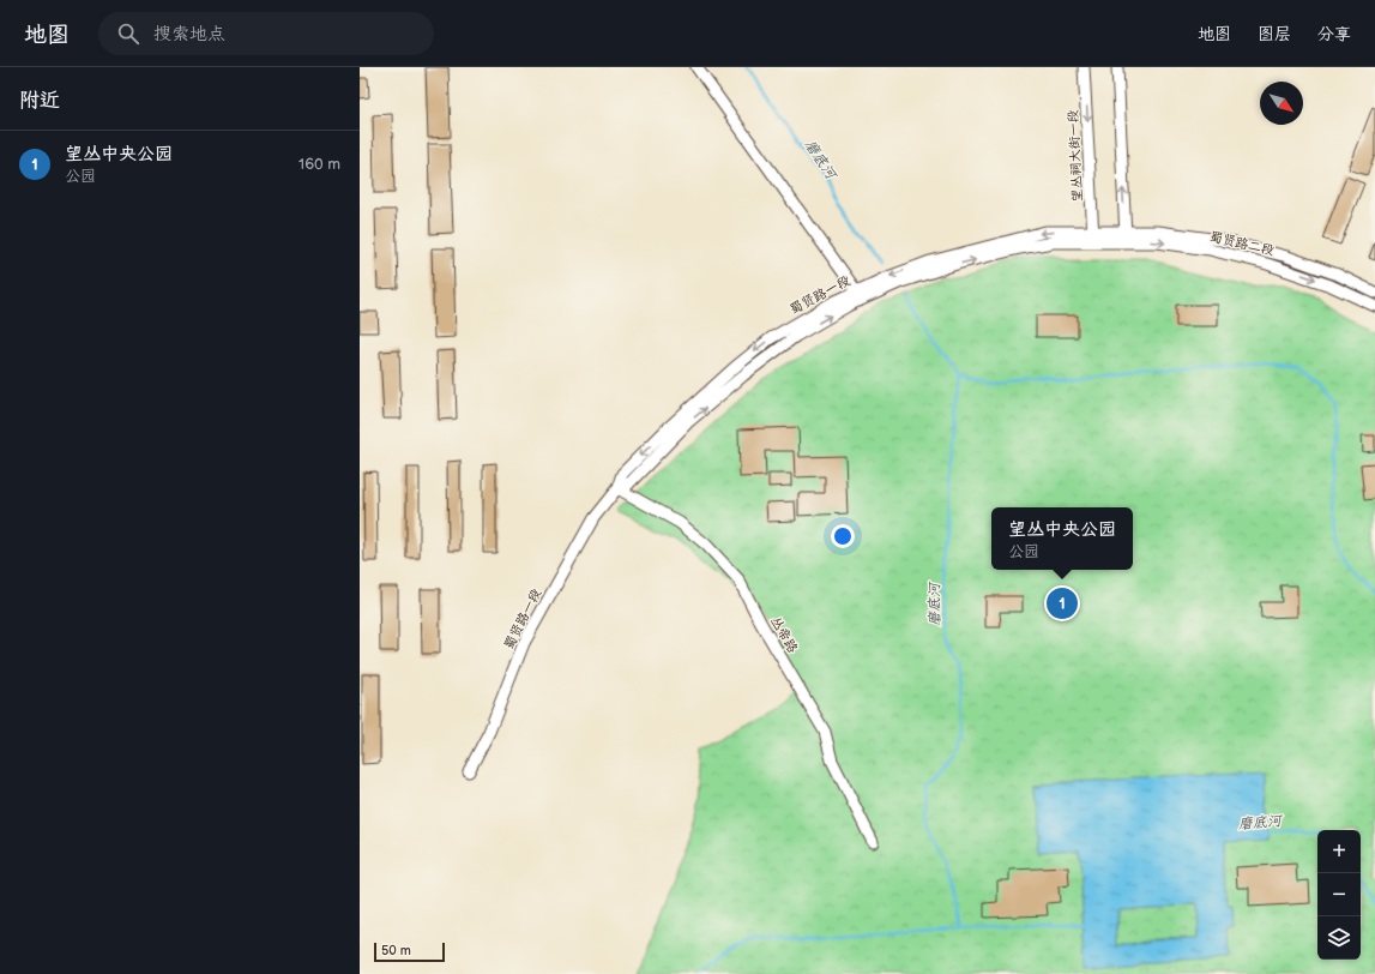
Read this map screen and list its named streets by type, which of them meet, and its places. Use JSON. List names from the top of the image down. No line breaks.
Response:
{"streets":{"street":["望丛祠大街一段","蜀贤路二段","蜀贤路一段","丛帝路"]},"crossings":[["望丛祠大街一段","蜀贤路二段"],["望丛祠大街一段","蜀贤路一段"],["蜀贤路二段","蜀贤路一段"],["蜀贤路一段","丛帝路"]],"water":["磨底河"],"scale_bar":"50 m","north":"bottom right","page":{"header":"地图","search":"搜索地点","nav":["地图","图层","分享"],"heading":"附近","list":[{"mark":"1","name":"望丛中央公园","note":"公园","value":"160 m"}],"popup":["望丛中央公园","公园"],"pins":"1","map_buttons":["+","−"],"scale":"50 m"}}
